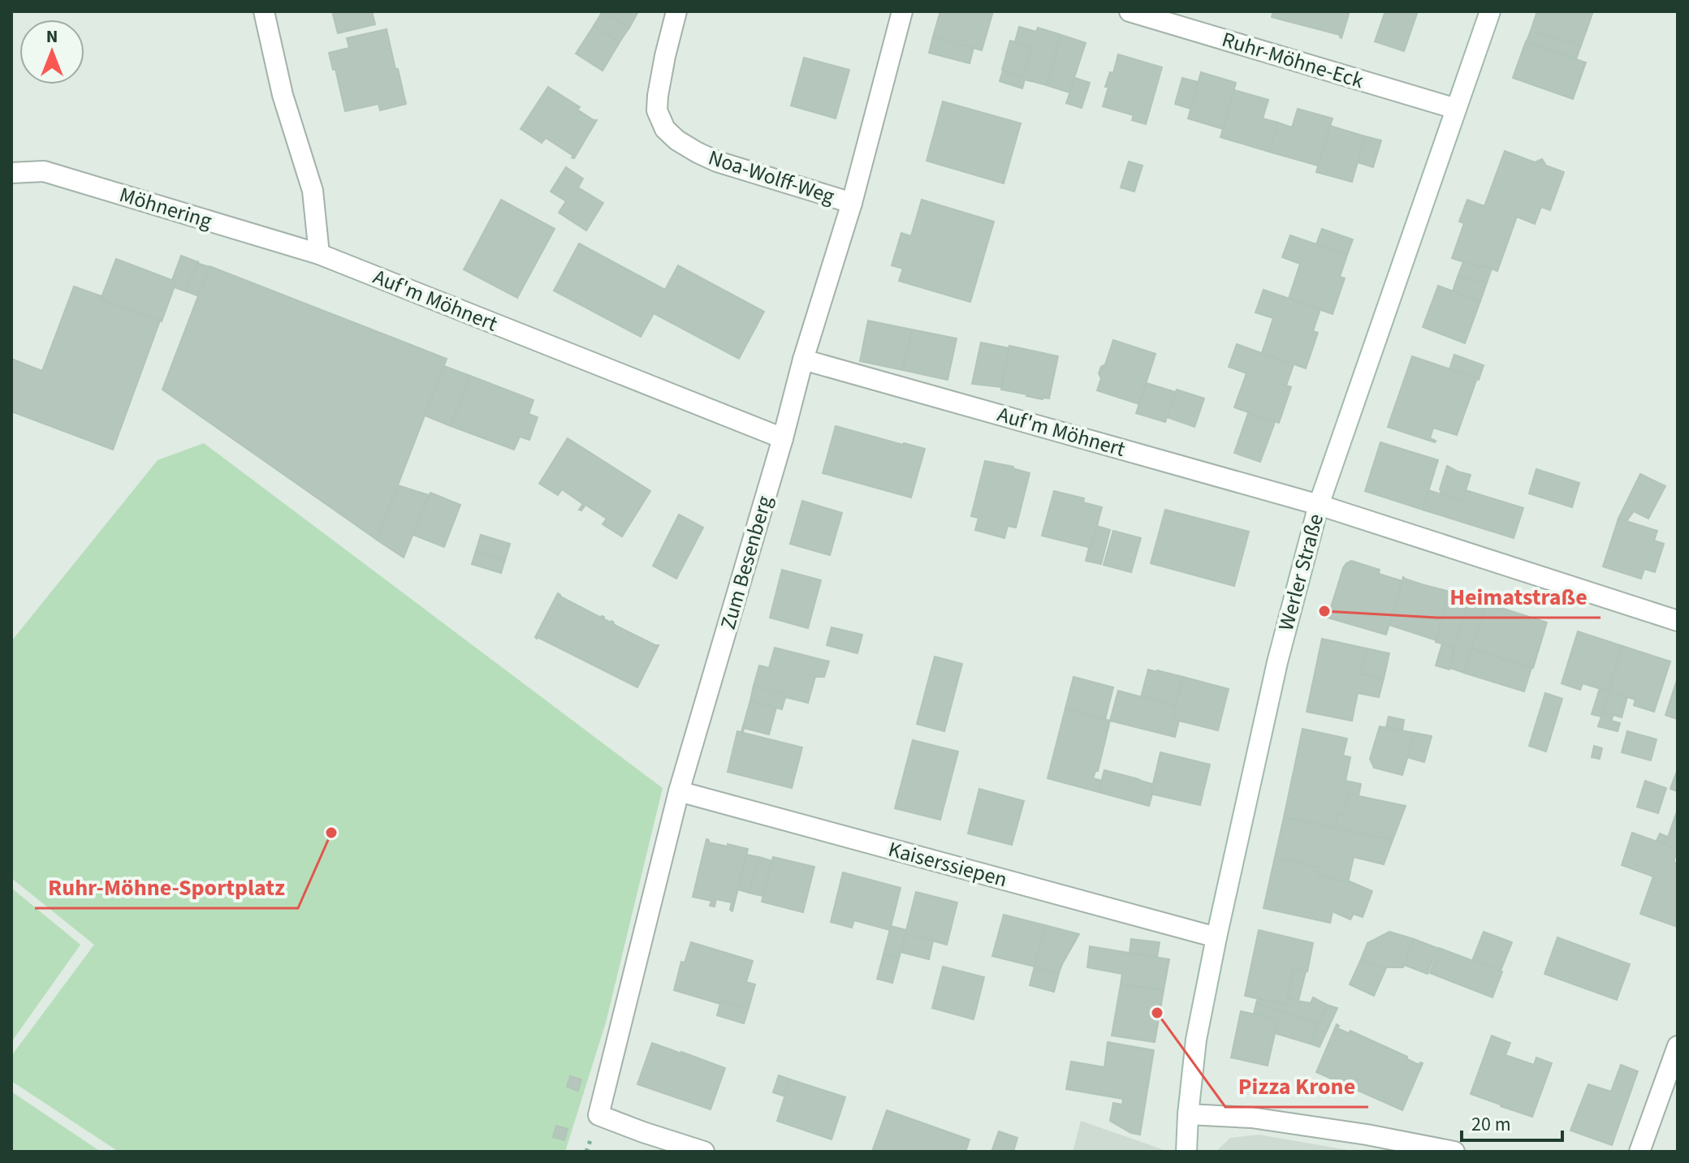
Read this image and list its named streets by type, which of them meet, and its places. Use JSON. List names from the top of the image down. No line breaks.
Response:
{"streets":{"street":["Ruhr-Möhne-Eck","Noa-Wolff-Weg","Möhnering","Auf'm Möhnert","Zum Besenberg","Werler Straße","Kaiserssiepen"]},"crossings":[["Ruhr-Möhne-Eck","Werler Straße"],["Noa-Wolff-Weg","Zum Besenberg"],["Möhnering","Auf'm Möhnert"],["Auf'm Möhnert","Zum Besenberg"],["Auf'm Möhnert","Werler Straße"],["Zum Besenberg","Kaiserssiepen"],["Werler Straße","Kaiserssiepen"]],"places":["Heimatstraße","Ruhr-Möhne-Sportplatz","Pizza Krone"],"scale_bar":"20 m","north":"top"}
